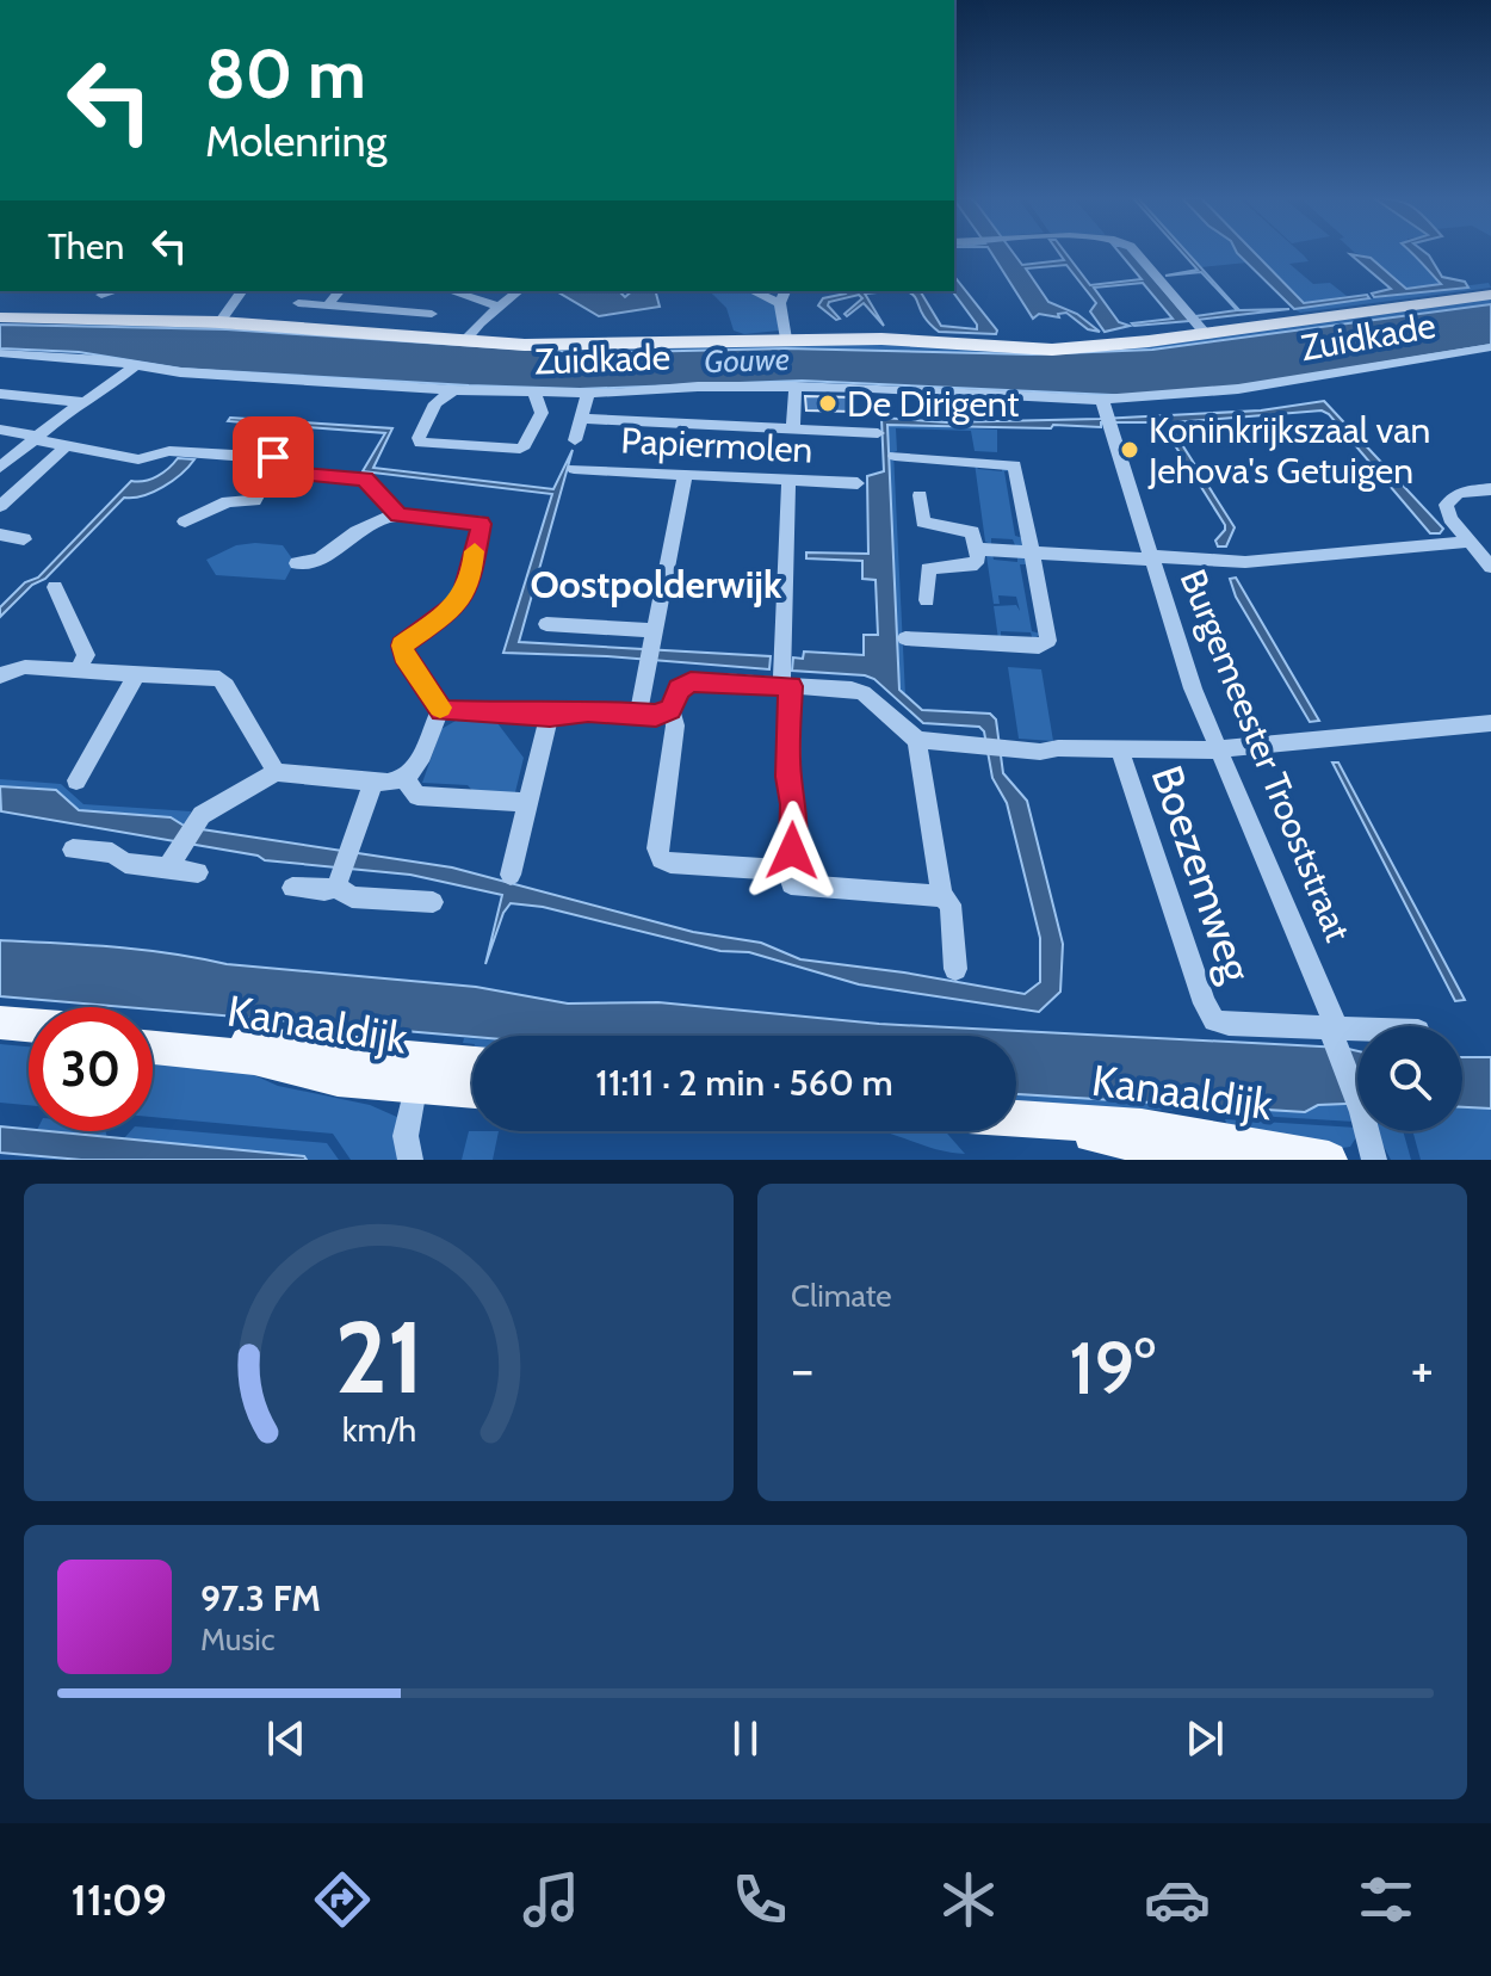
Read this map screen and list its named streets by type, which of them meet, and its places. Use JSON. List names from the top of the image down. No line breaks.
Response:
{"streets":{"main road":["Kanaaldijk"],"street":["Zuidkade","Papiermolen","Burgemeester Trooststraat","Boezemweg"]},"crossings":[["Zuidkade","Burgemeester Trooststraat"],["Burgemeester Trooststraat","Boezemweg"]],"districts":["Oostpolderwijk"],"water":["Gouwe"],"places":["De Dirigent","Koninkrijkszaal van Jehova's Getuigen"],"page":{"turn":["80 m","Molenring"],"then":"Then","limit":"30","trip":"11:11 · 2 min · 560 m","tile":"Climate","heat":["−","19°","+"],"song":["97.3 FM","Music"],"tabs":"11:09","gauge":["21","km/h"]}}
